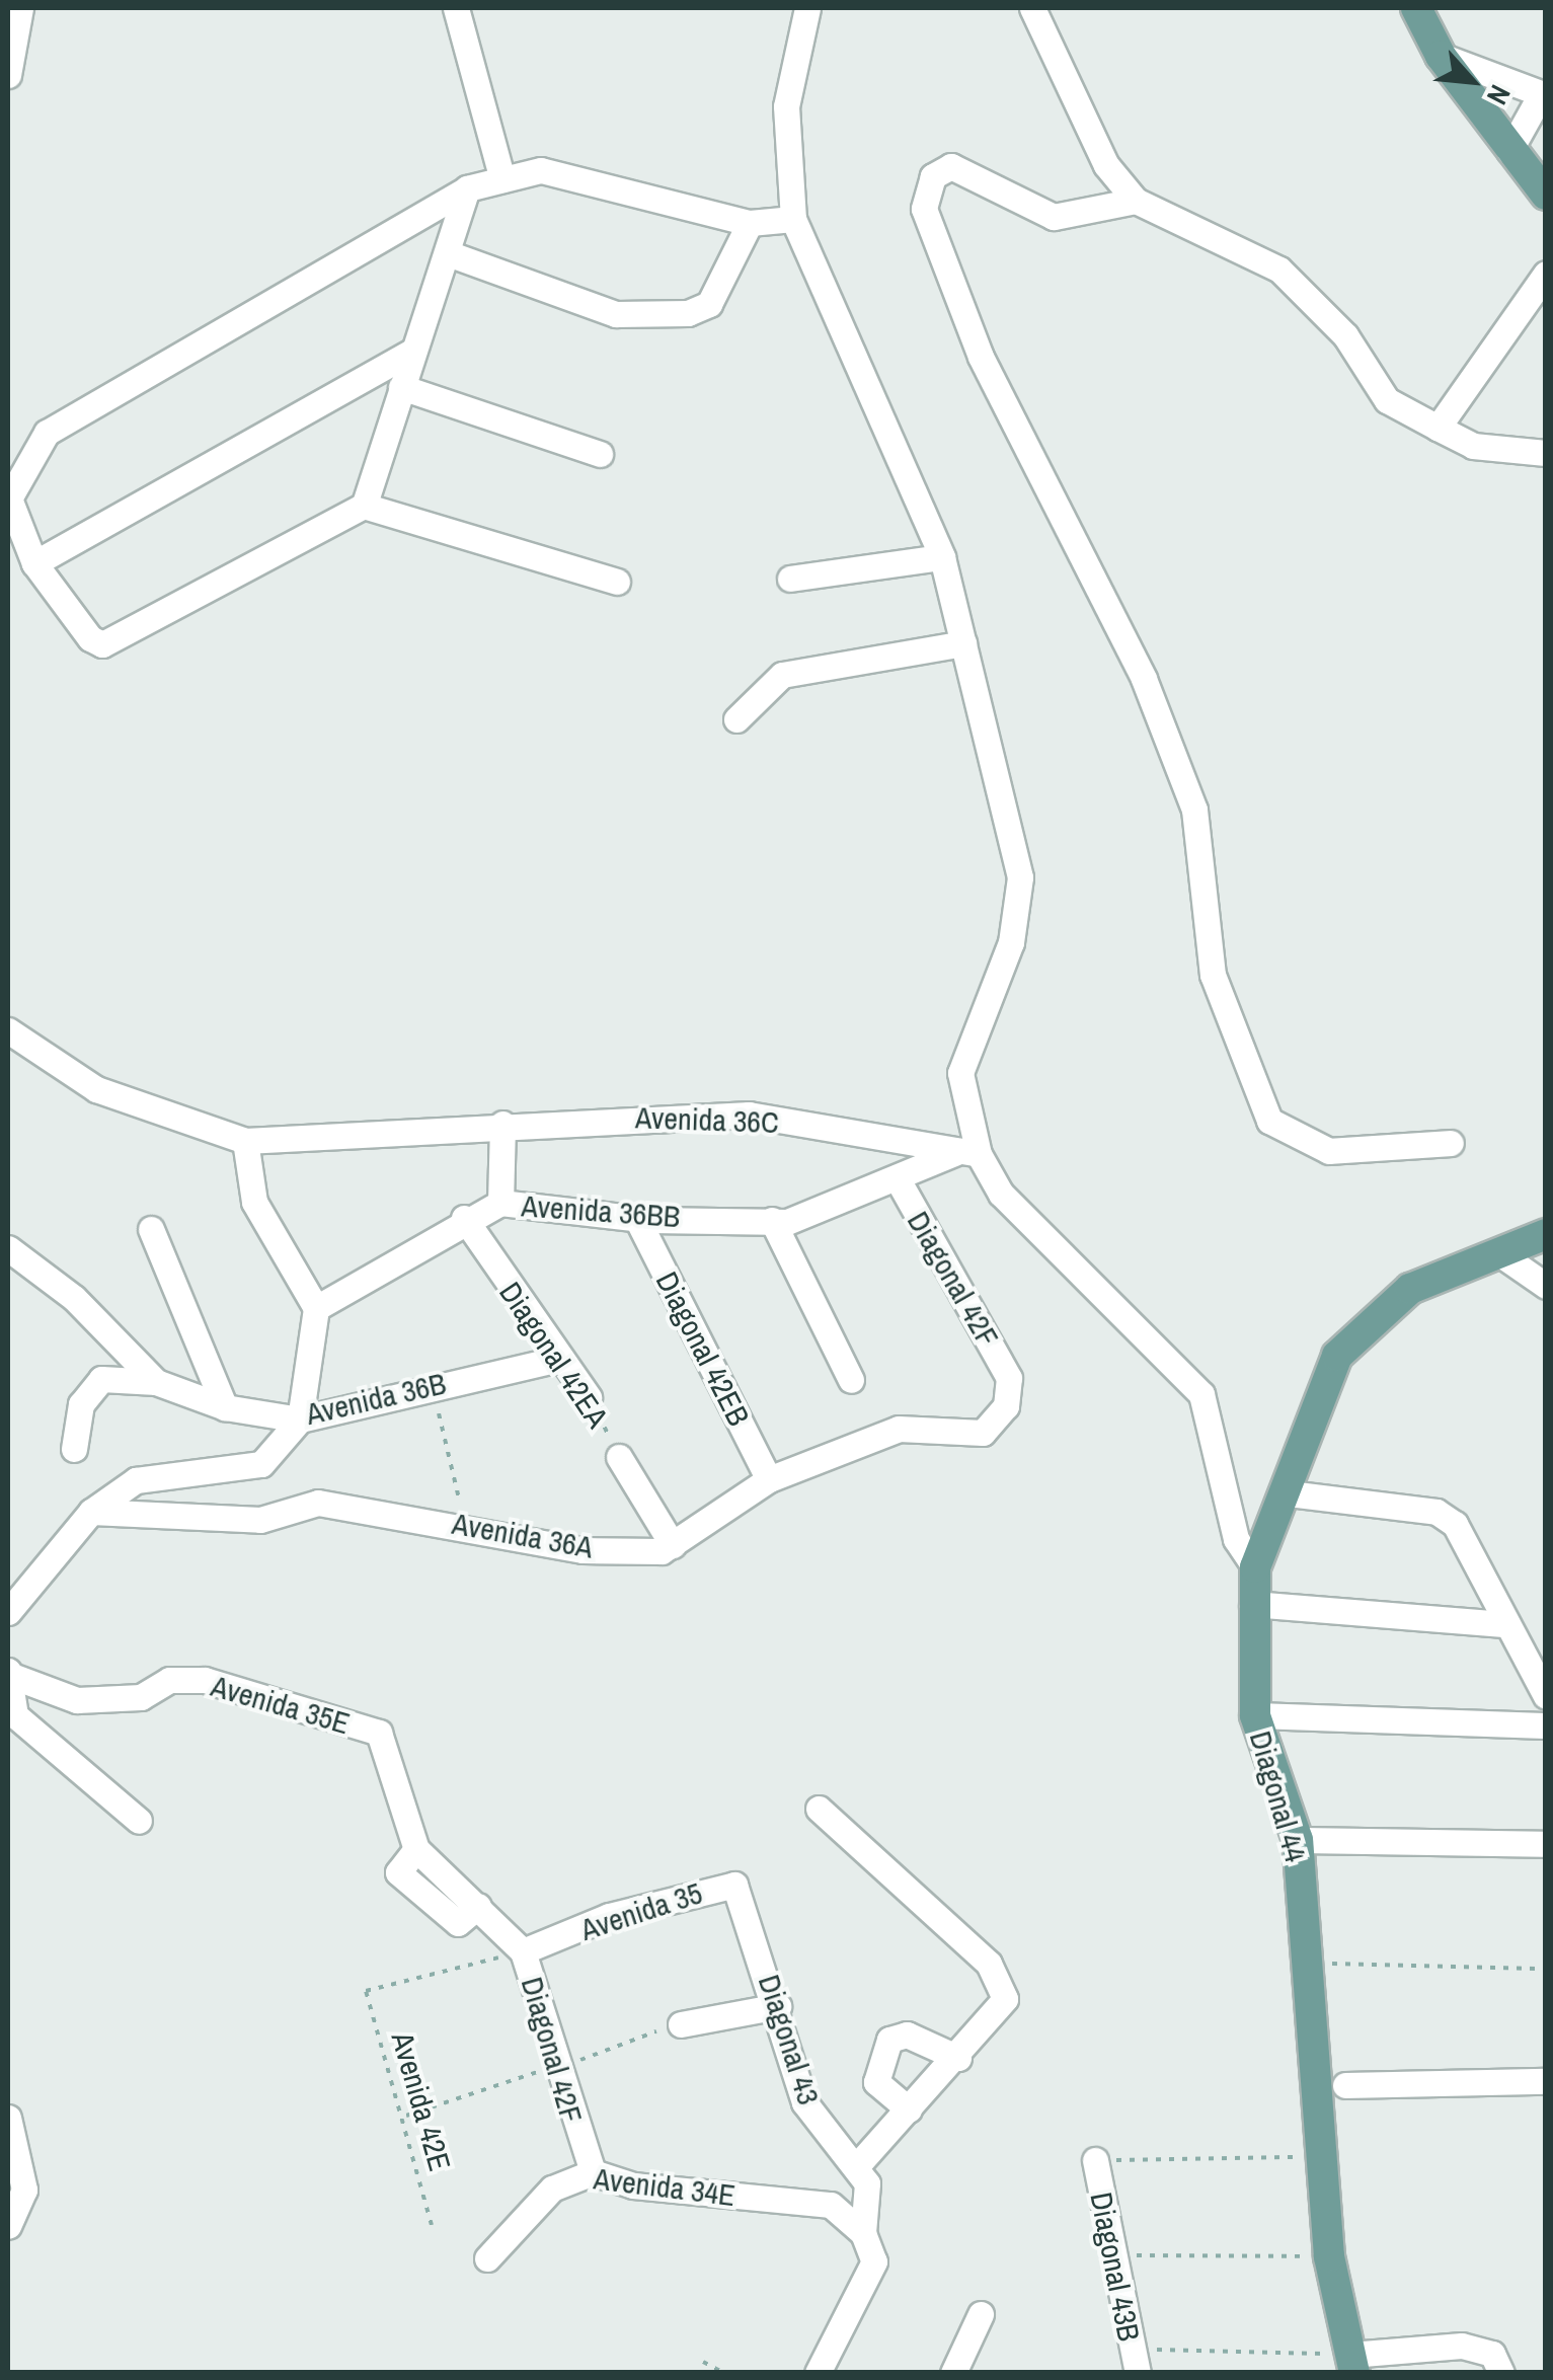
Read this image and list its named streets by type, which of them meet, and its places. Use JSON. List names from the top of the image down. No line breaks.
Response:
{"streets":{"main road":["Diagonal 44"],"street":["Avenida 36C","Avenida 36BB","Diagonal 42F","Diagonal 42EB","Diagonal 42EA","Avenida 36B","Avenida 36A","Avenida 35E","Avenida 35","Diagonal 43","Avenida 34E","Diagonal 43B"],"path":["Avenida 42E"]},"crossings":[["Avenida 36C","Avenida 36BB"],["Avenida 36BB","Diagonal 42F"],["Avenida 36BB","Diagonal 42EB"],["Avenida 36BB","Diagonal 42EA"],["Diagonal 42F","Diagonal 42EB"],["Diagonal 42F","Avenida 35E"],["Diagonal 42F","Avenida 35"],["Diagonal 42F","Avenida 42E"],["Diagonal 42F","Avenida 34E"],["Diagonal 42EA","Avenida 36B"],["Diagonal 42EA","Avenida 36A"],["Avenida 35","Diagonal 43"],["Avenida 35","Avenida 42E"]],"north":"bottom right"}
